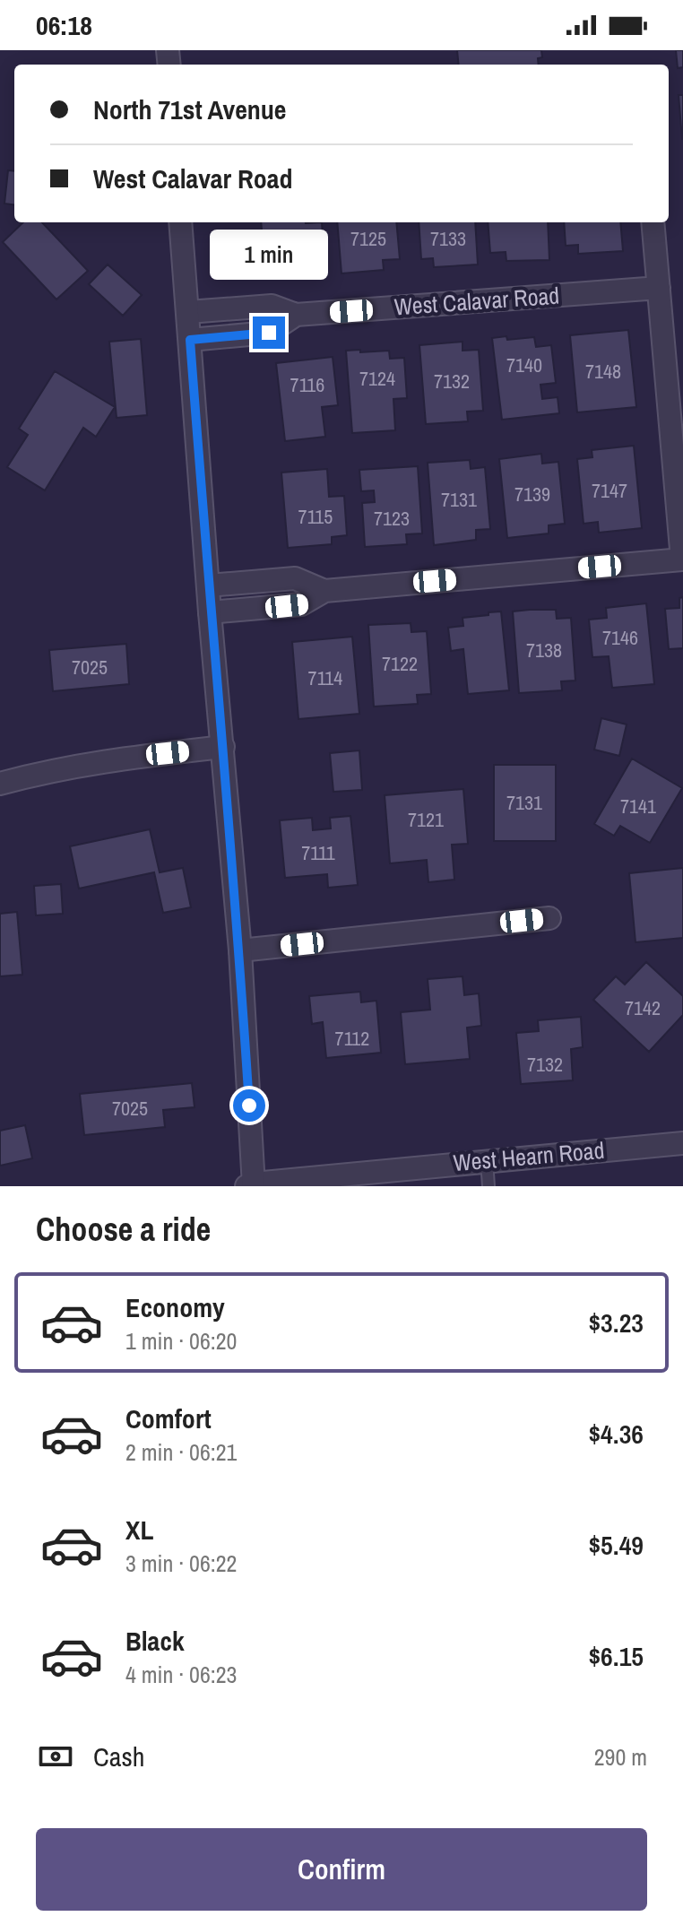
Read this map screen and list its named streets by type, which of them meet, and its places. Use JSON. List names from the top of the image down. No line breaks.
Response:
{"streets":{"street":["West Calavar Road","West Hearn Road"]},"house_numbers":["7125","7133","7140","7148","7124","7132","7116","7147","7139","7131","7115","7123","7146","7138","7122","7025","7114","7131","7141","7121","7111","7142","7112","7132","7025"],"page":{"status":"06:18","banner":["North 71st Avenue","West Calavar Road"],"bubble":"1 min","heading":"Choose a ride","list":[{"name":"Economy","note":"1 min · 06:20","value":"$3.23"},{"name":"Comfort","note":"2 min · 06:21","value":"$4.36"},{"name":"XL","note":"3 min · 06:22","value":"$5.49"},{"name":"Black","note":"4 min · 06:23","value":"$6.15"}],"pay":["Cash","290 m"],"buttons":"Confirm"}}
